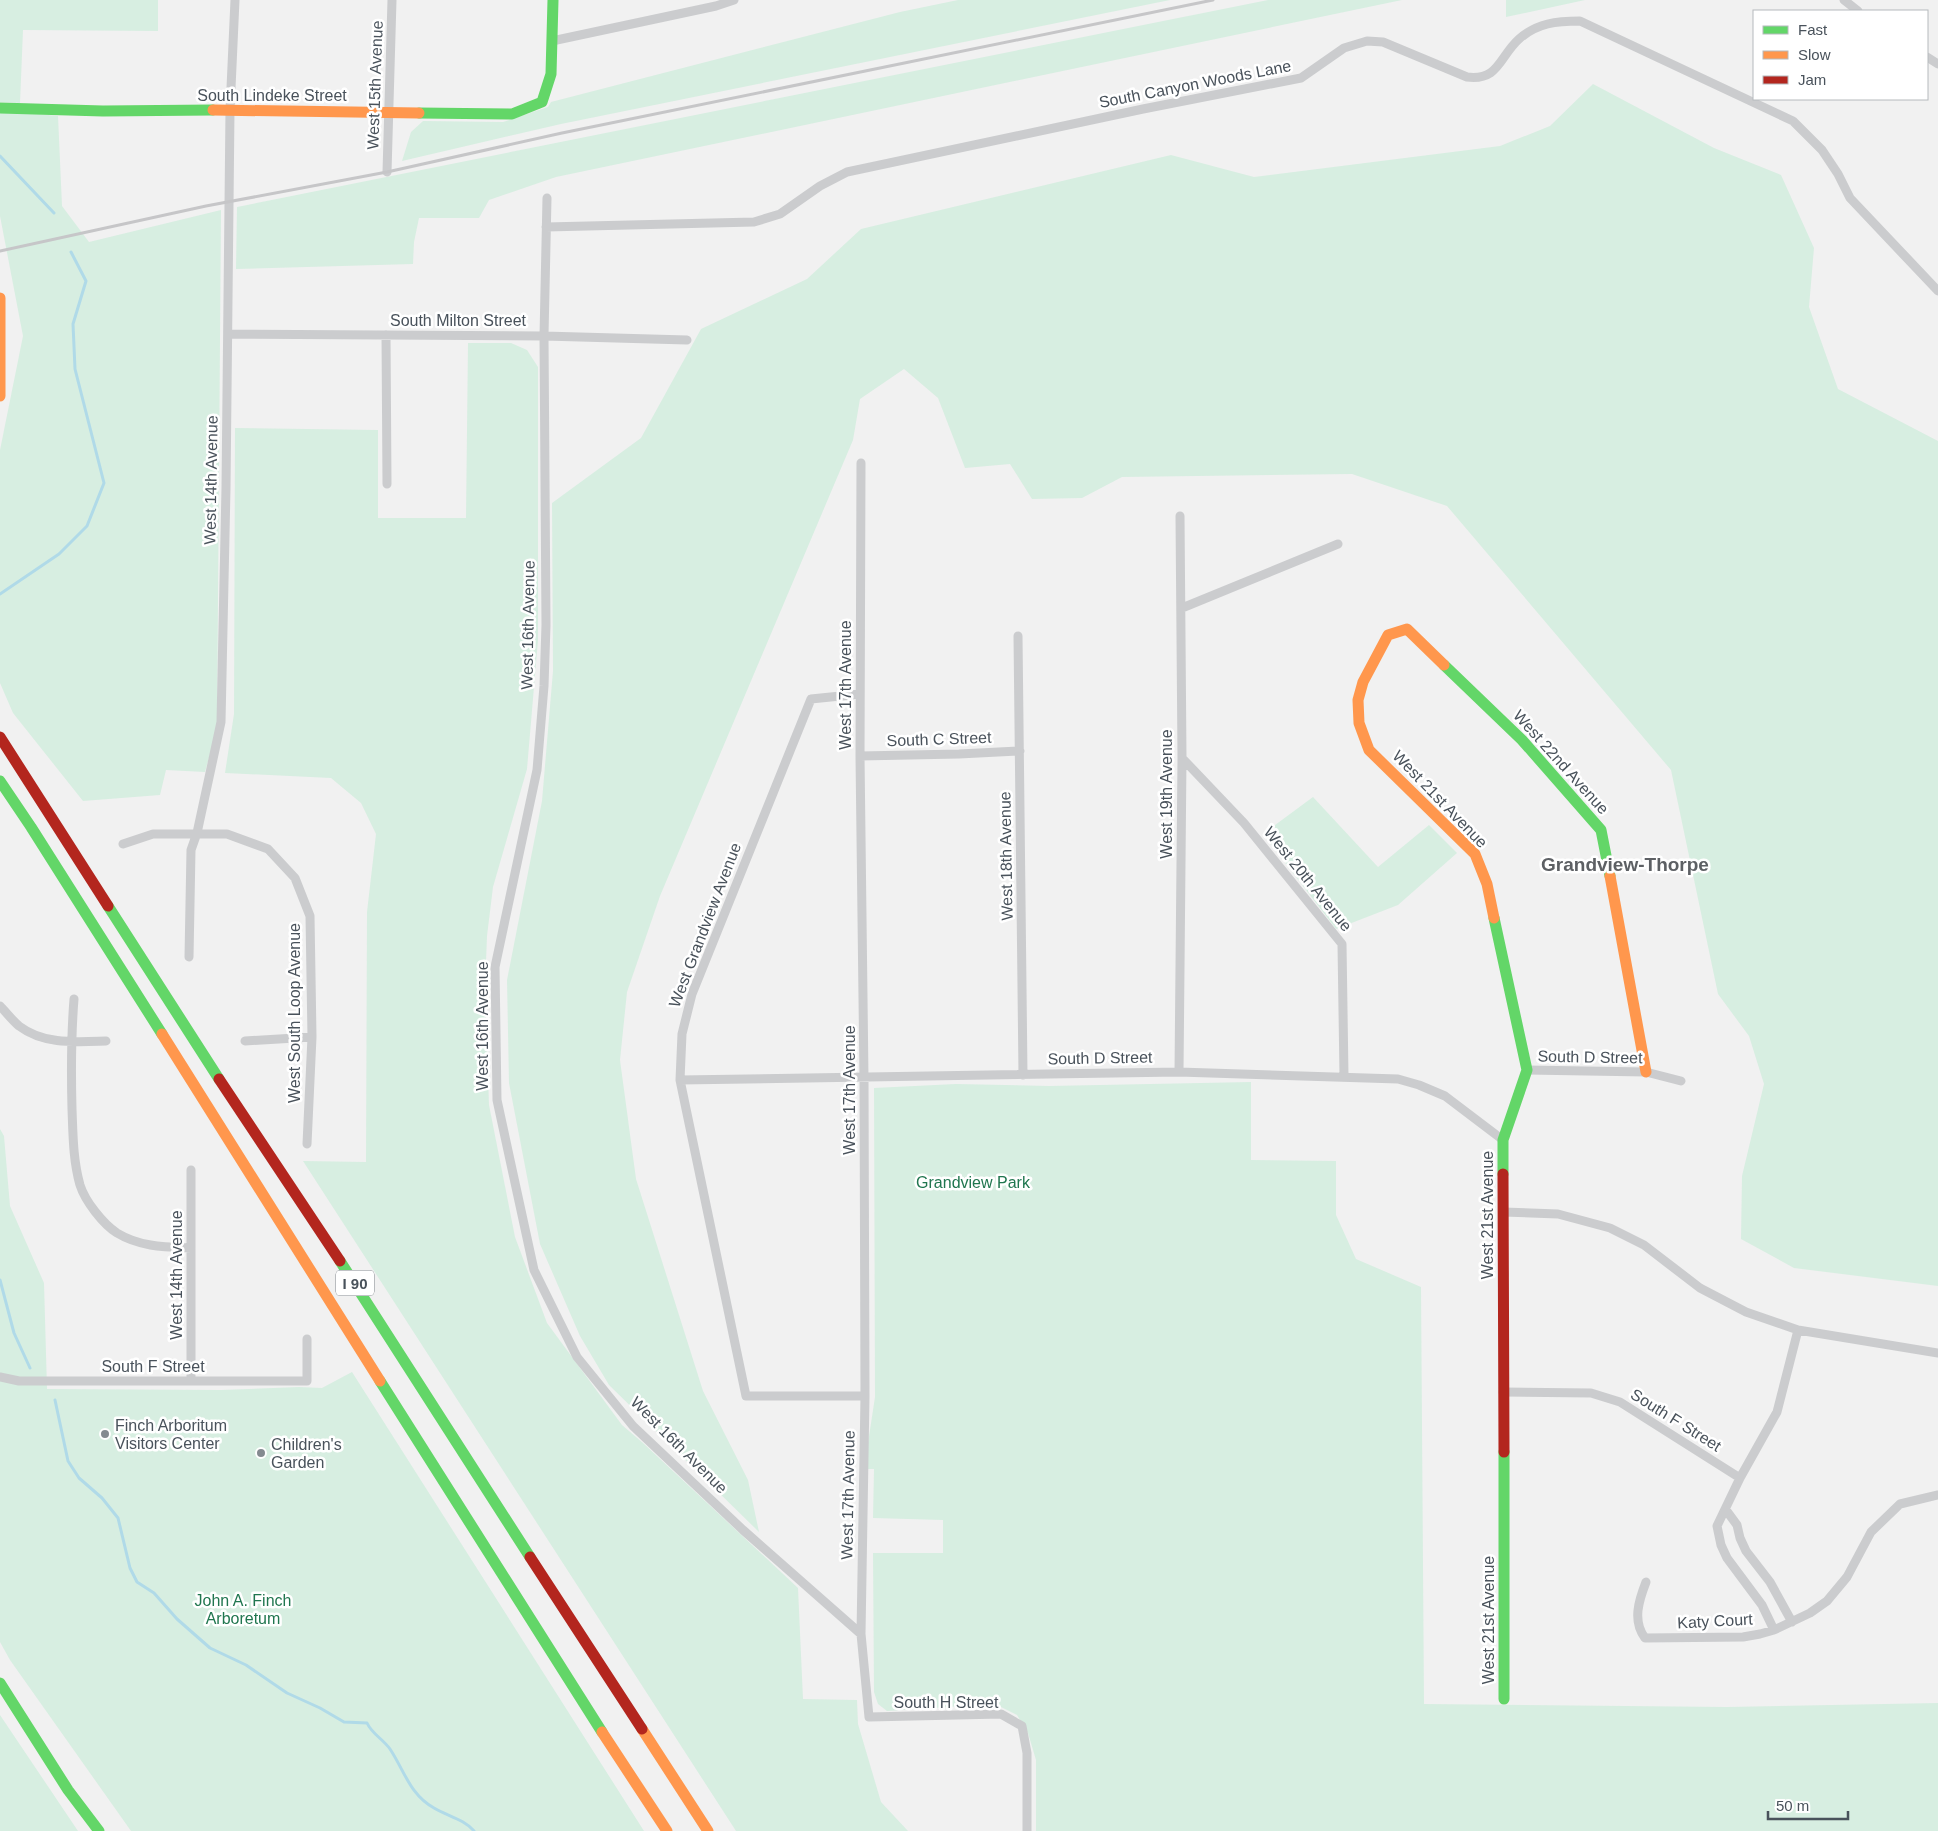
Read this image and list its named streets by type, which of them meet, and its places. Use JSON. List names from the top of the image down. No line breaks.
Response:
{"streets":{"main road":["South Lindeke Street","West 22nd Avenue","West 21st Avenue","I 90"],"street":["South Canyon Woods Lane","West 15th Avenue","South Milton Street","West 14th Avenue","West 16th Avenue","West 17th Avenue","South C Street","West 19th Avenue","West 18th Avenue","West 20th Avenue","West Grandview Avenue","West South Loop Avenue","South D Street","South F Street","Katy Court","South H Street"]},"crossings":[["South Canyon Woods Lane","West 16th Avenue"],["West 15th Avenue","South Lindeke Street"],["South Lindeke Street","West 14th Avenue"],["South Milton Street","West 14th Avenue"],["South Milton Street","West 16th Avenue"],["West 14th Avenue","West South Loop Avenue"],["West 14th Avenue","South F Street"],["West 16th Avenue","West 17th Avenue"],["West 17th Avenue","South C Street"],["West 17th Avenue","West Grandview Avenue"],["West 17th Avenue","South D Street"],["West 17th Avenue","South H Street"],["South C Street","West 18th Avenue"],["West 22nd Avenue","West 21st Avenue"],["West 22nd Avenue","South D Street"],["West 19th Avenue","West 20th Avenue"],["West 19th Avenue","South D Street"],["West 21st Avenue","South D Street"],["West 21st Avenue","South F Street"],["West 18th Avenue","South D Street"],["West 20th Avenue","South D Street"],["West Grandview Avenue","South D Street"]],"districts":["Grandview-Thorpe"],"parks":["Grandview Park","John A. Finch Arboretum"],"places":["Finch Arboritum Visitors Center","Children's Garden"],"legend":["Fast","Slow","Jam"],"scale_bar":"50 m"}
